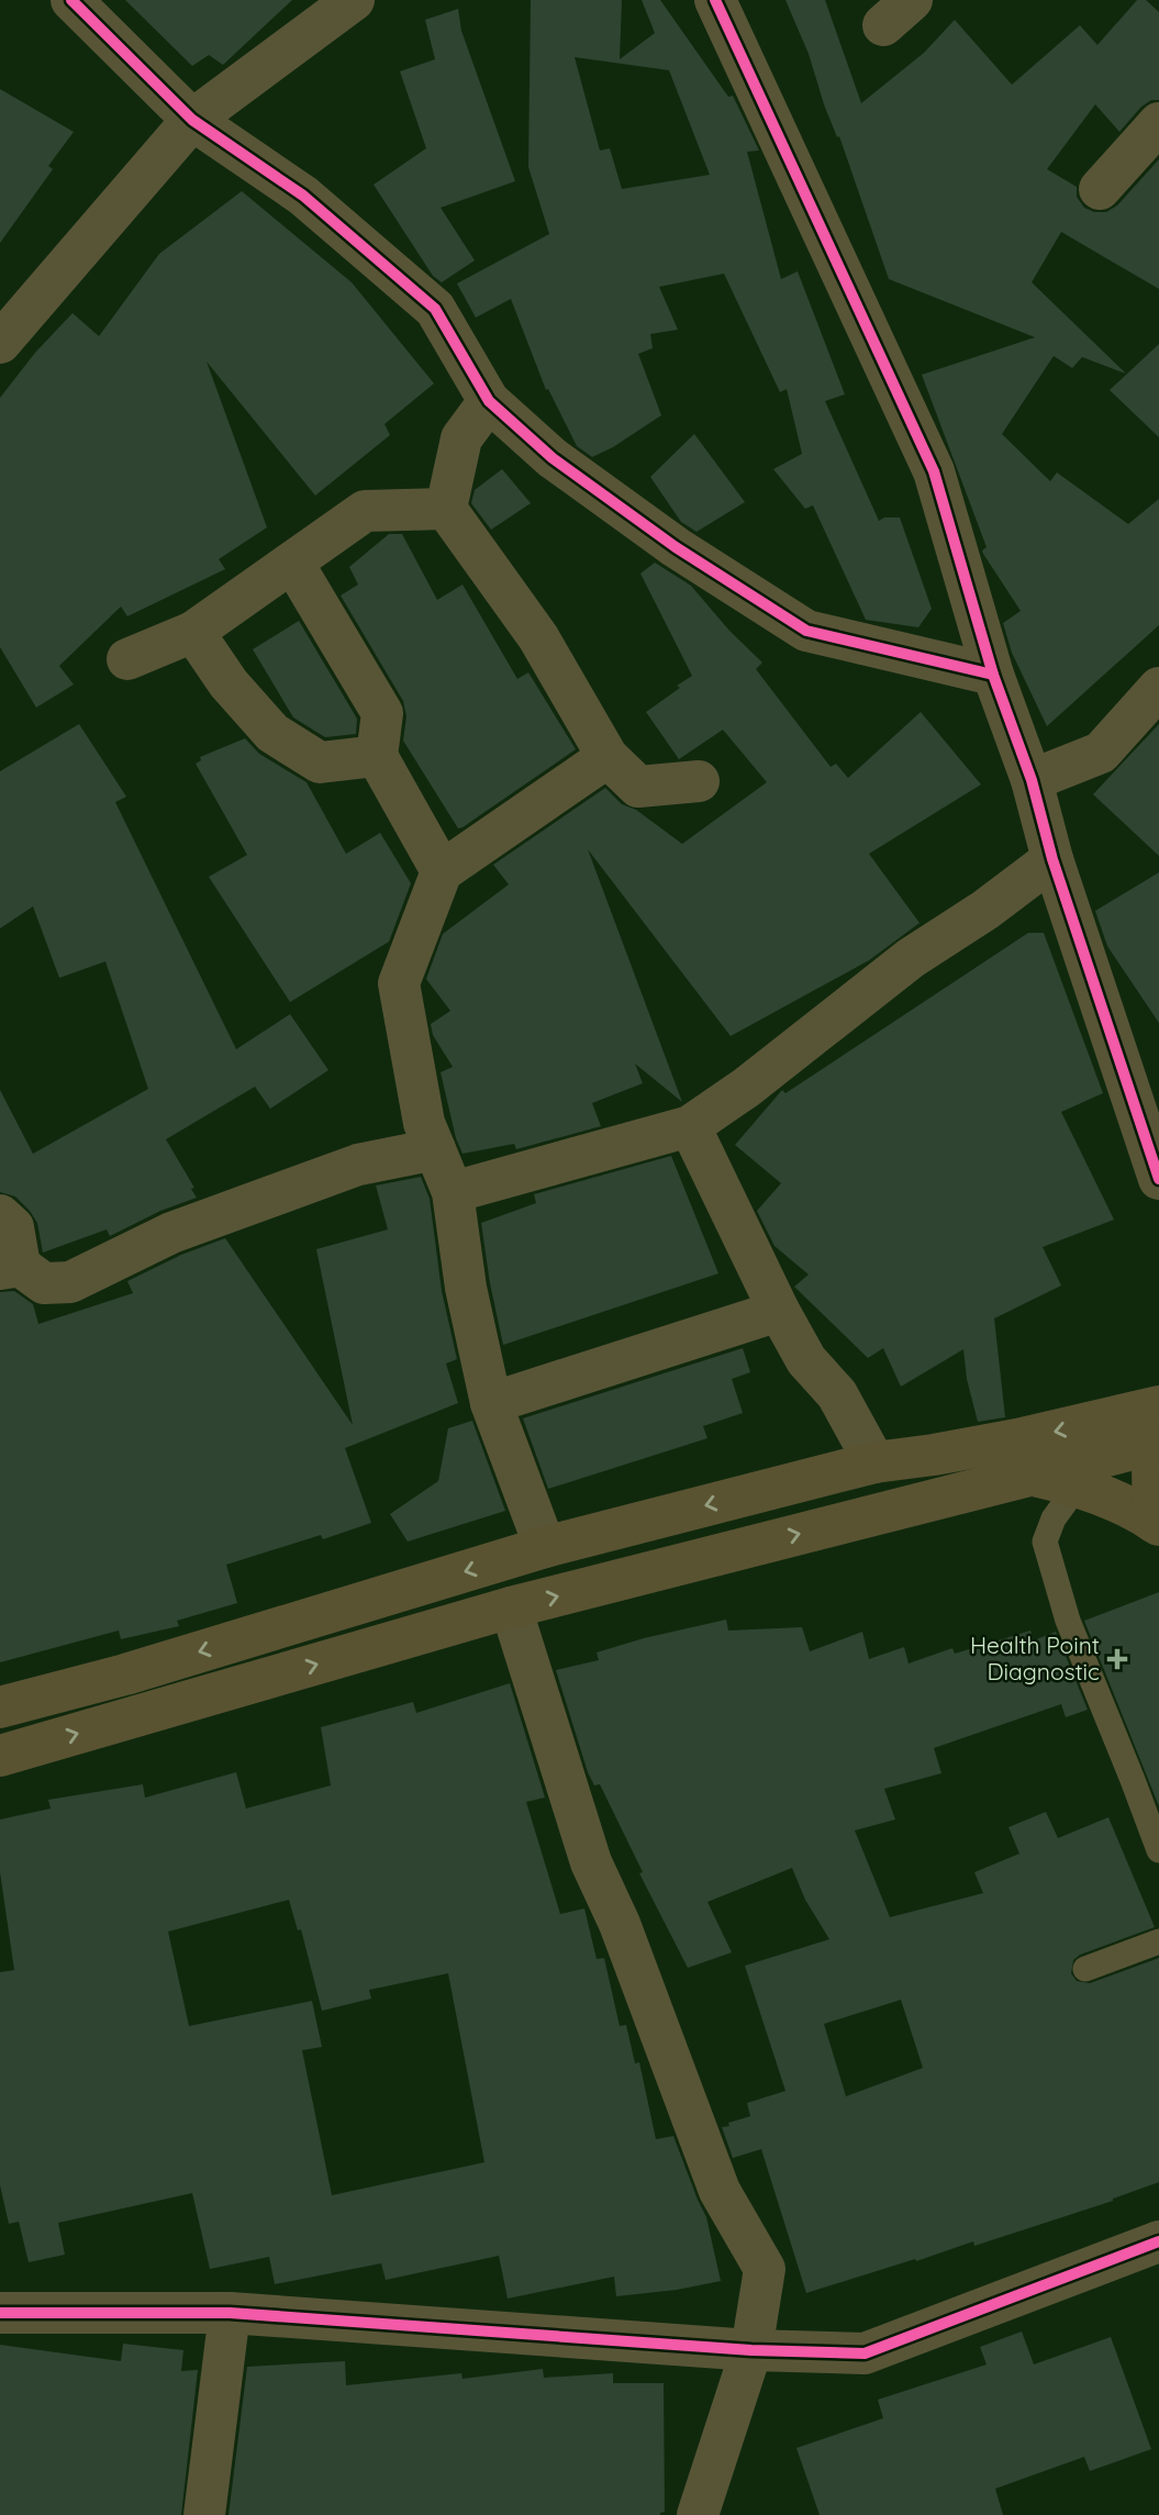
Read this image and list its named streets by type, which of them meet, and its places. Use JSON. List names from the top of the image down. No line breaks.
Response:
{"places":{"health":["Health Point Diagnostic"]}}
